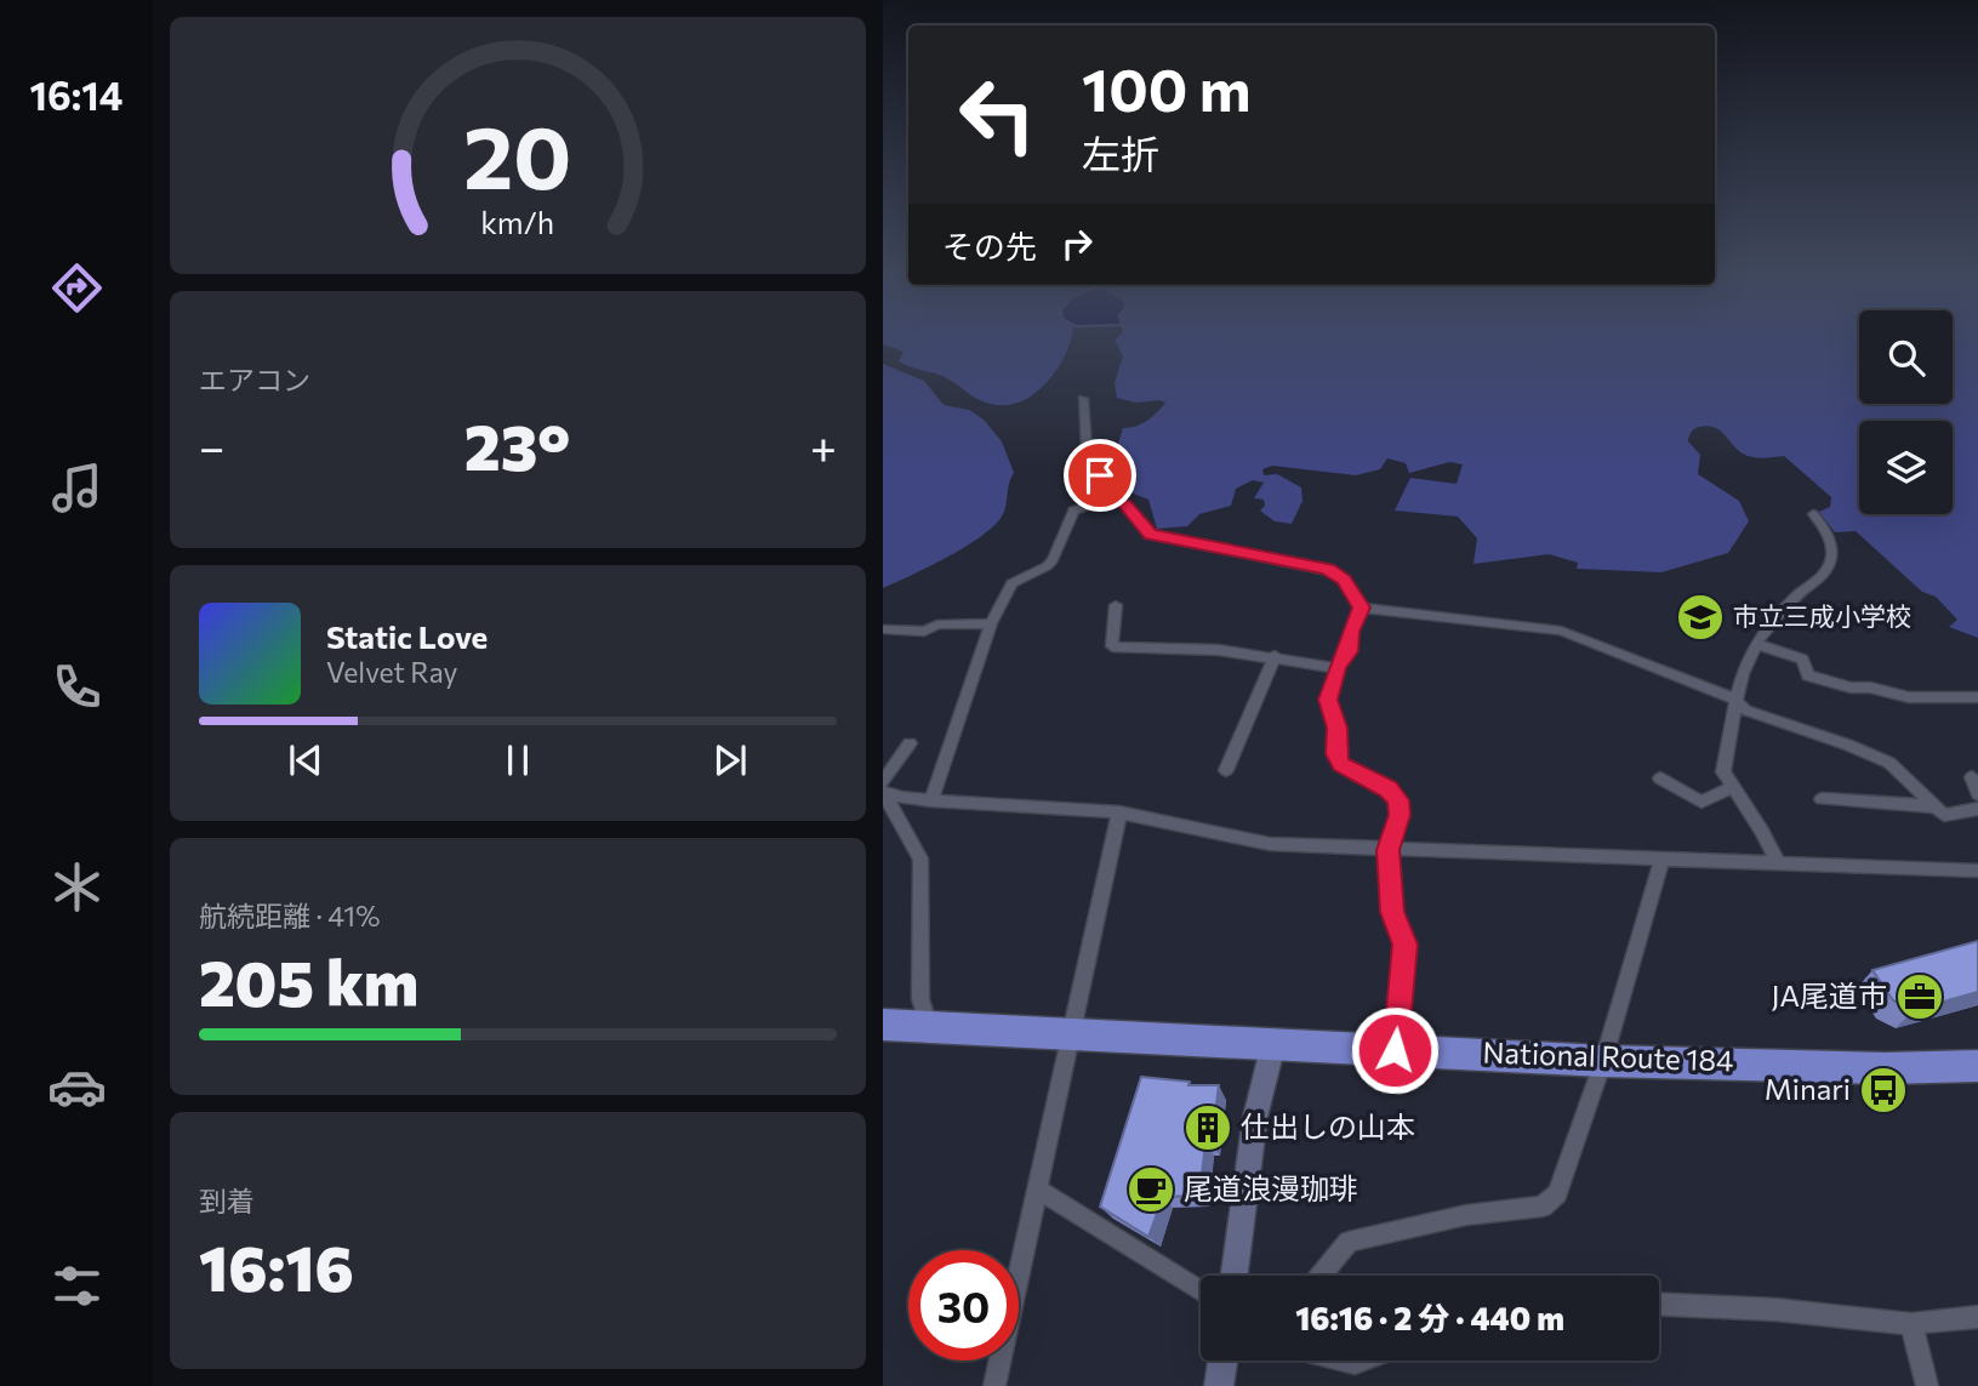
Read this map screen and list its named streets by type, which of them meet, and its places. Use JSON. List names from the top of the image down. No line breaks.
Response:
{"streets":{"highway":["National Route 184"]},"places":{"school or university":["市立三成小学校"],"office":["JA尾道市"],"bus stop":["Minari"],"building":["仕出しの山本"],"cafe":["尾道浪漫珈琲"]},"page":{"tabs":"16:14","turn":["100 m","左折"],"then":"その先","tile":["エアコン",["航続距離 · 41%","205 km"],["到着","16:16"]],"heat":["−","23°","+"],"song":["Static Love","Velvet Ray"],"limit":"30","trip":"16:16 · 2 分 · 440 m","gauge":["20","km/h"]}}
